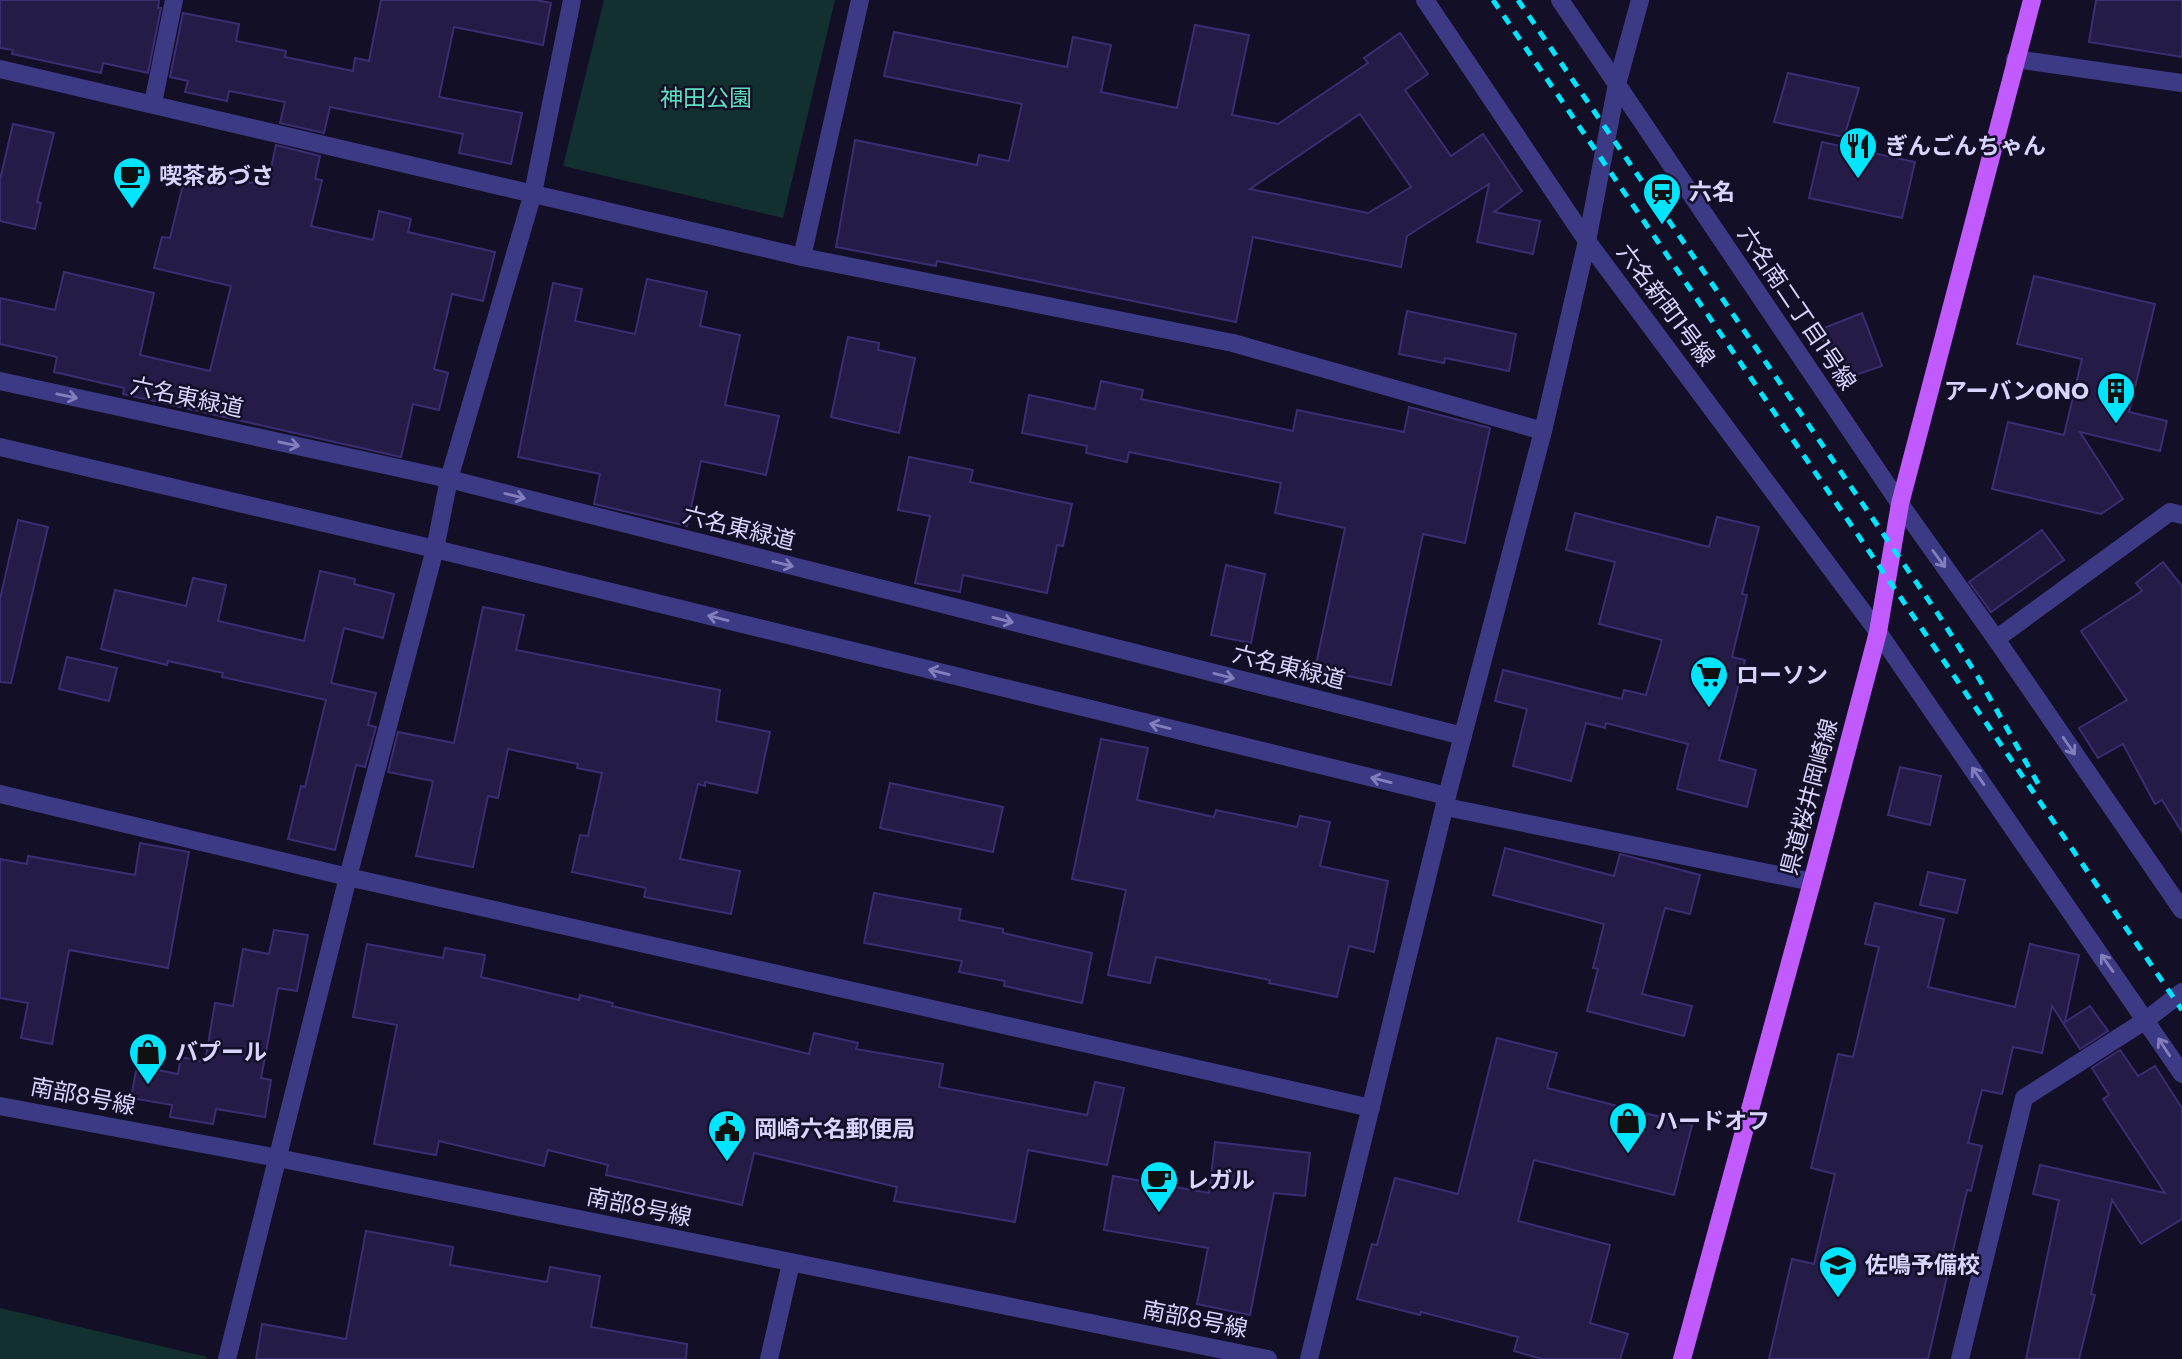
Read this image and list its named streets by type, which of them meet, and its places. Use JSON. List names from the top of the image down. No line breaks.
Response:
{"streets":{"main road":["県道桜井岡崎線"],"street":["六名新町1号線","六名南二丁目1号線","六名東緑道","南部8号線"]},"crossings":[["六名新町1号線","県道桜井岡崎線"],["六名南二丁目1号線","県道桜井岡崎線"]],"one_way":["六名新町1号線","六名南二丁目1号線"],"parks":["神田公園"],"places":{"restaurant":["ぎんごんちゃん"],"cafe":["喫茶あづさ","レガル"],"station":["六名"],"building":["アーバンONO"],"supermarket":["ローソン"],"shop":["バプール","ハードオフ"],"public building":["岡崎六名郵便局"],"school or university":["佐鳴予備校"]}}
